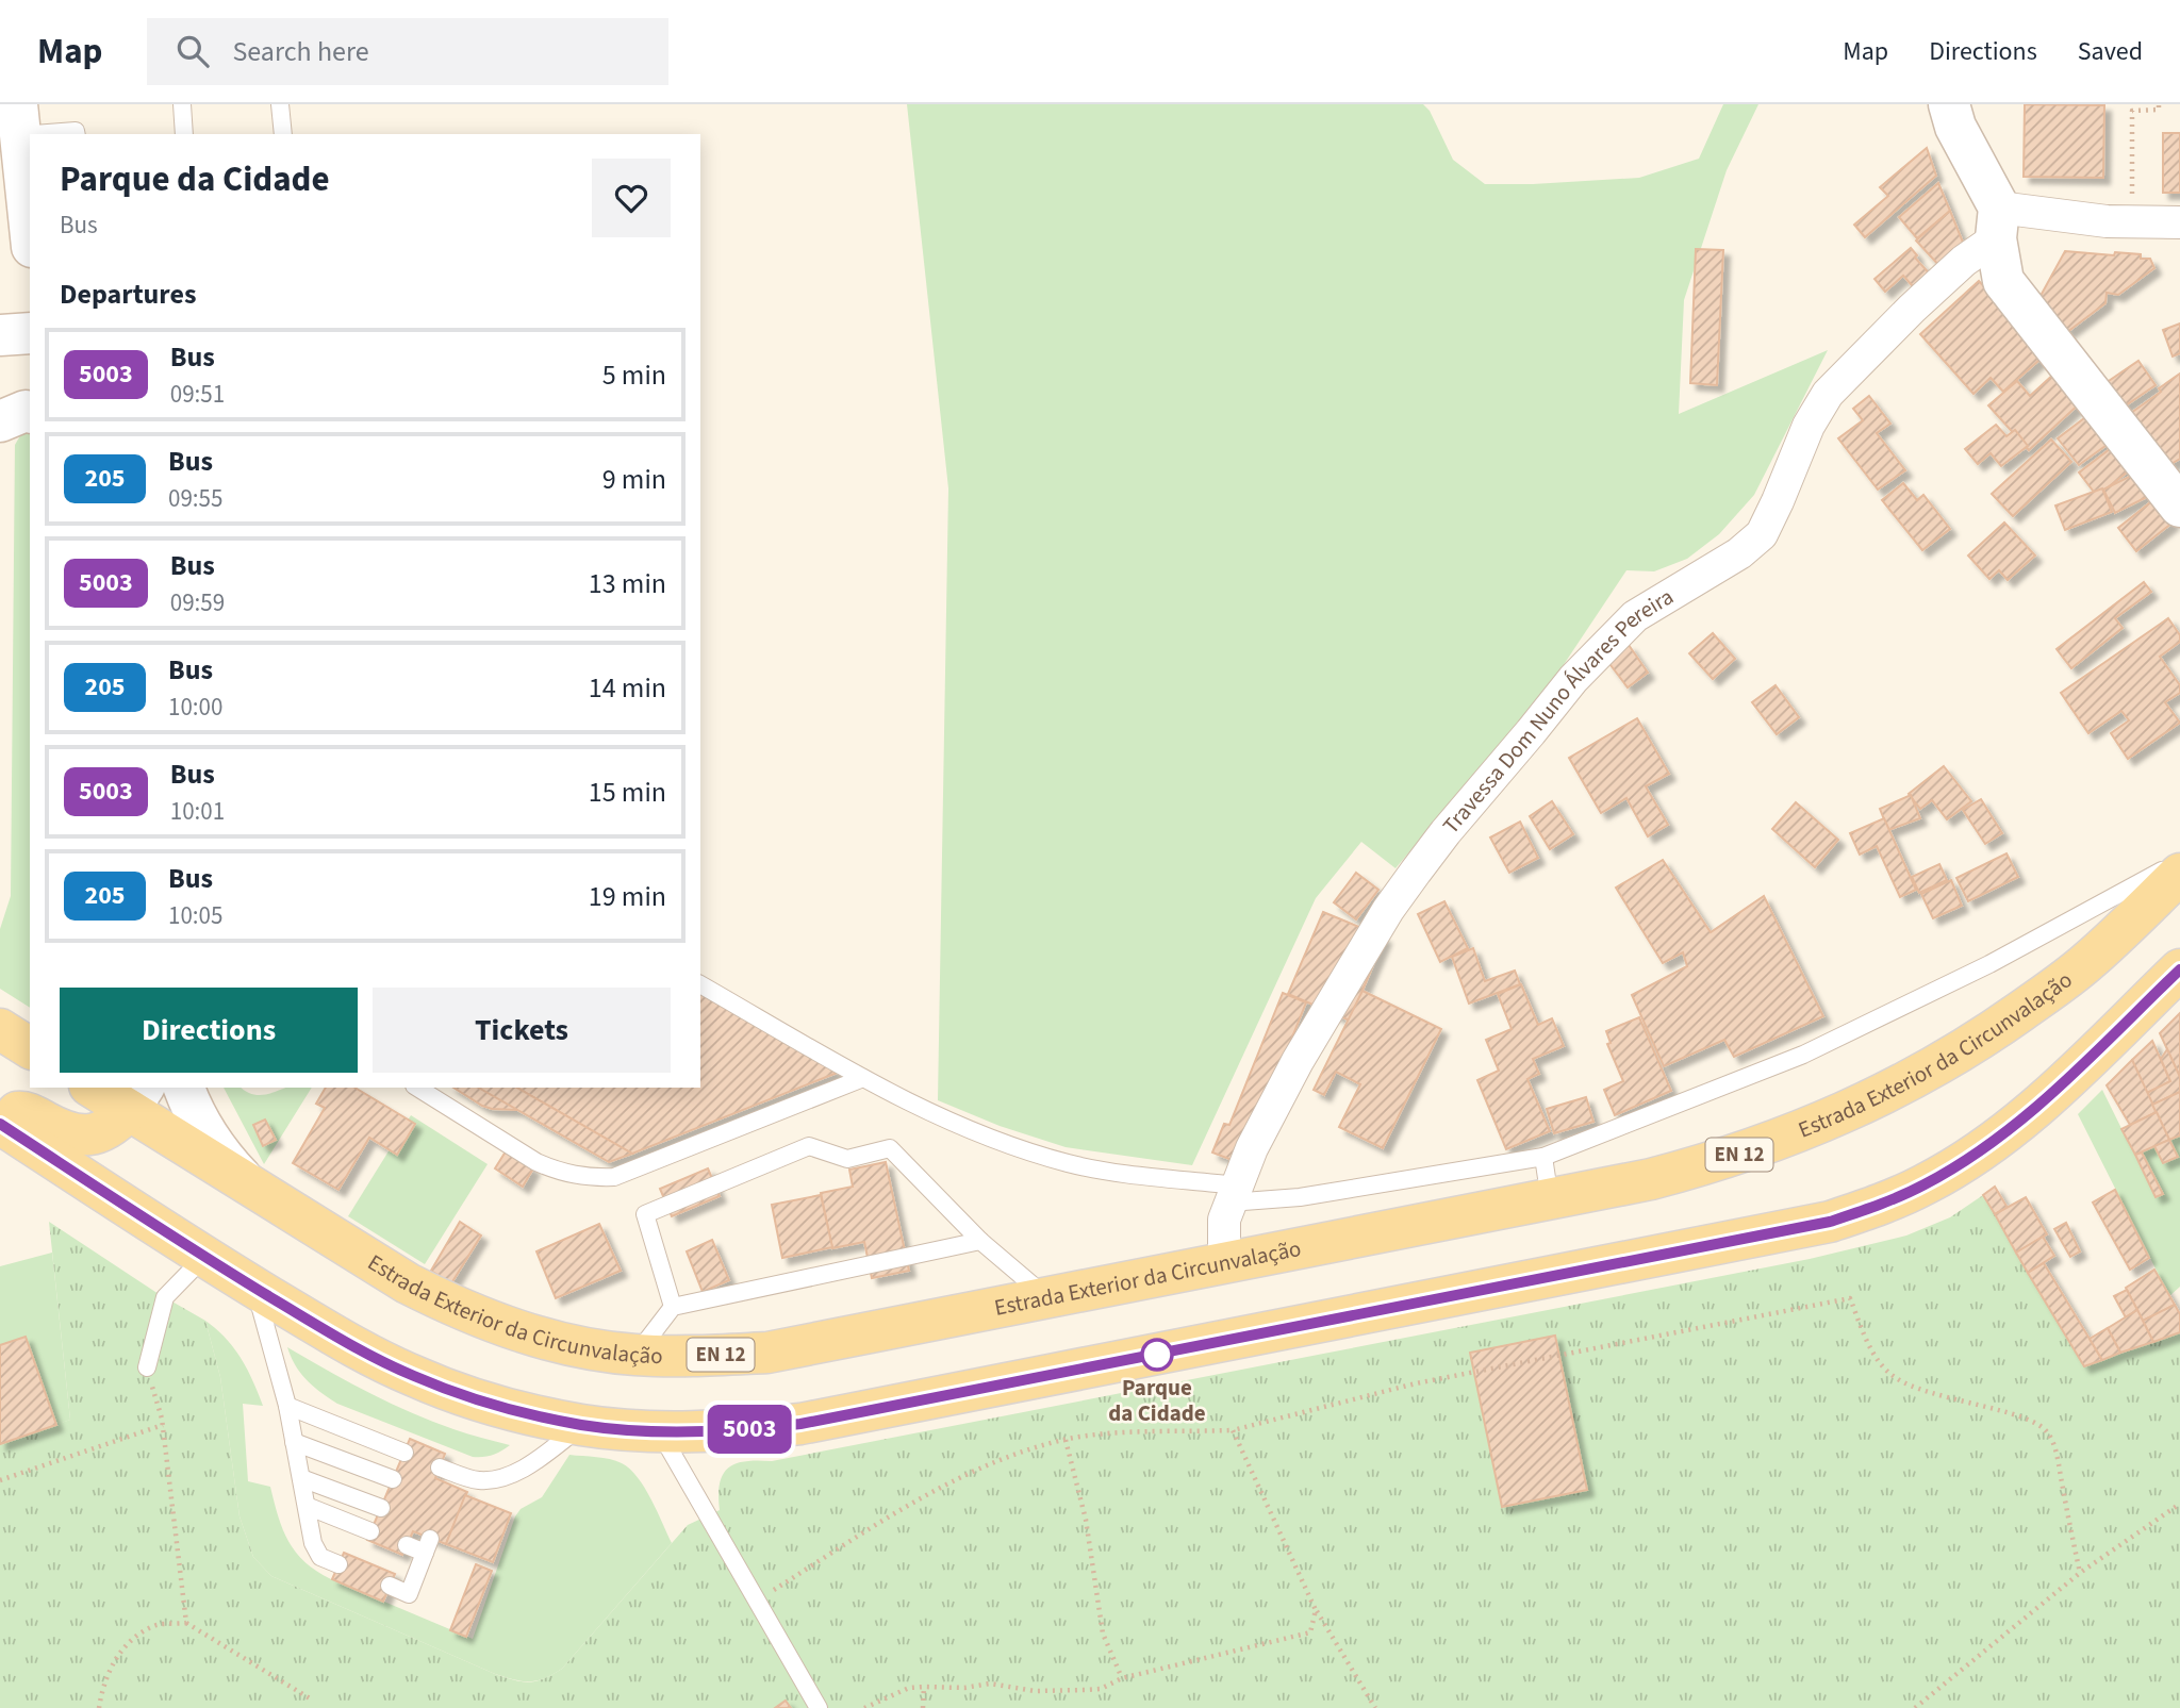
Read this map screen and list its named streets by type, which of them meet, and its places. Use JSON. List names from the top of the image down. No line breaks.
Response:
{"streets":{"main road":["Estrada Exterior da Circunvalação","EN 12"],"street":["Travessa Dom Nuno Álvares Pereira"]},"crossings":[["Travessa Dom Nuno Álvares Pereira","Estrada Exterior da Circunvalação"]],"places":["Parque da Cidade"],"lines":["bus line 5003"],"page":{"header":"Map","search":"Search here","nav":["Map","Directions","Saved"],"on_map":"5003","heading":[["Parque da Cidade","Bus"],"Departures"],"list":[{"mark":"5003","name":"Bus","note":"09:51","value":"5 min"},{"mark":"205","name":"Bus","note":"09:55","value":"9 min"},{"mark":"5003","name":"Bus","note":"09:59","value":"13 min"},{"mark":"205","name":"Bus","note":"10:00","value":"14 min"},{"mark":"5003","name":"Bus","note":"10:01","value":"15 min"},{"mark":"205","name":"Bus","note":"10:05","value":"19 min"}],"buttons":["Directions","Tickets"]}}
